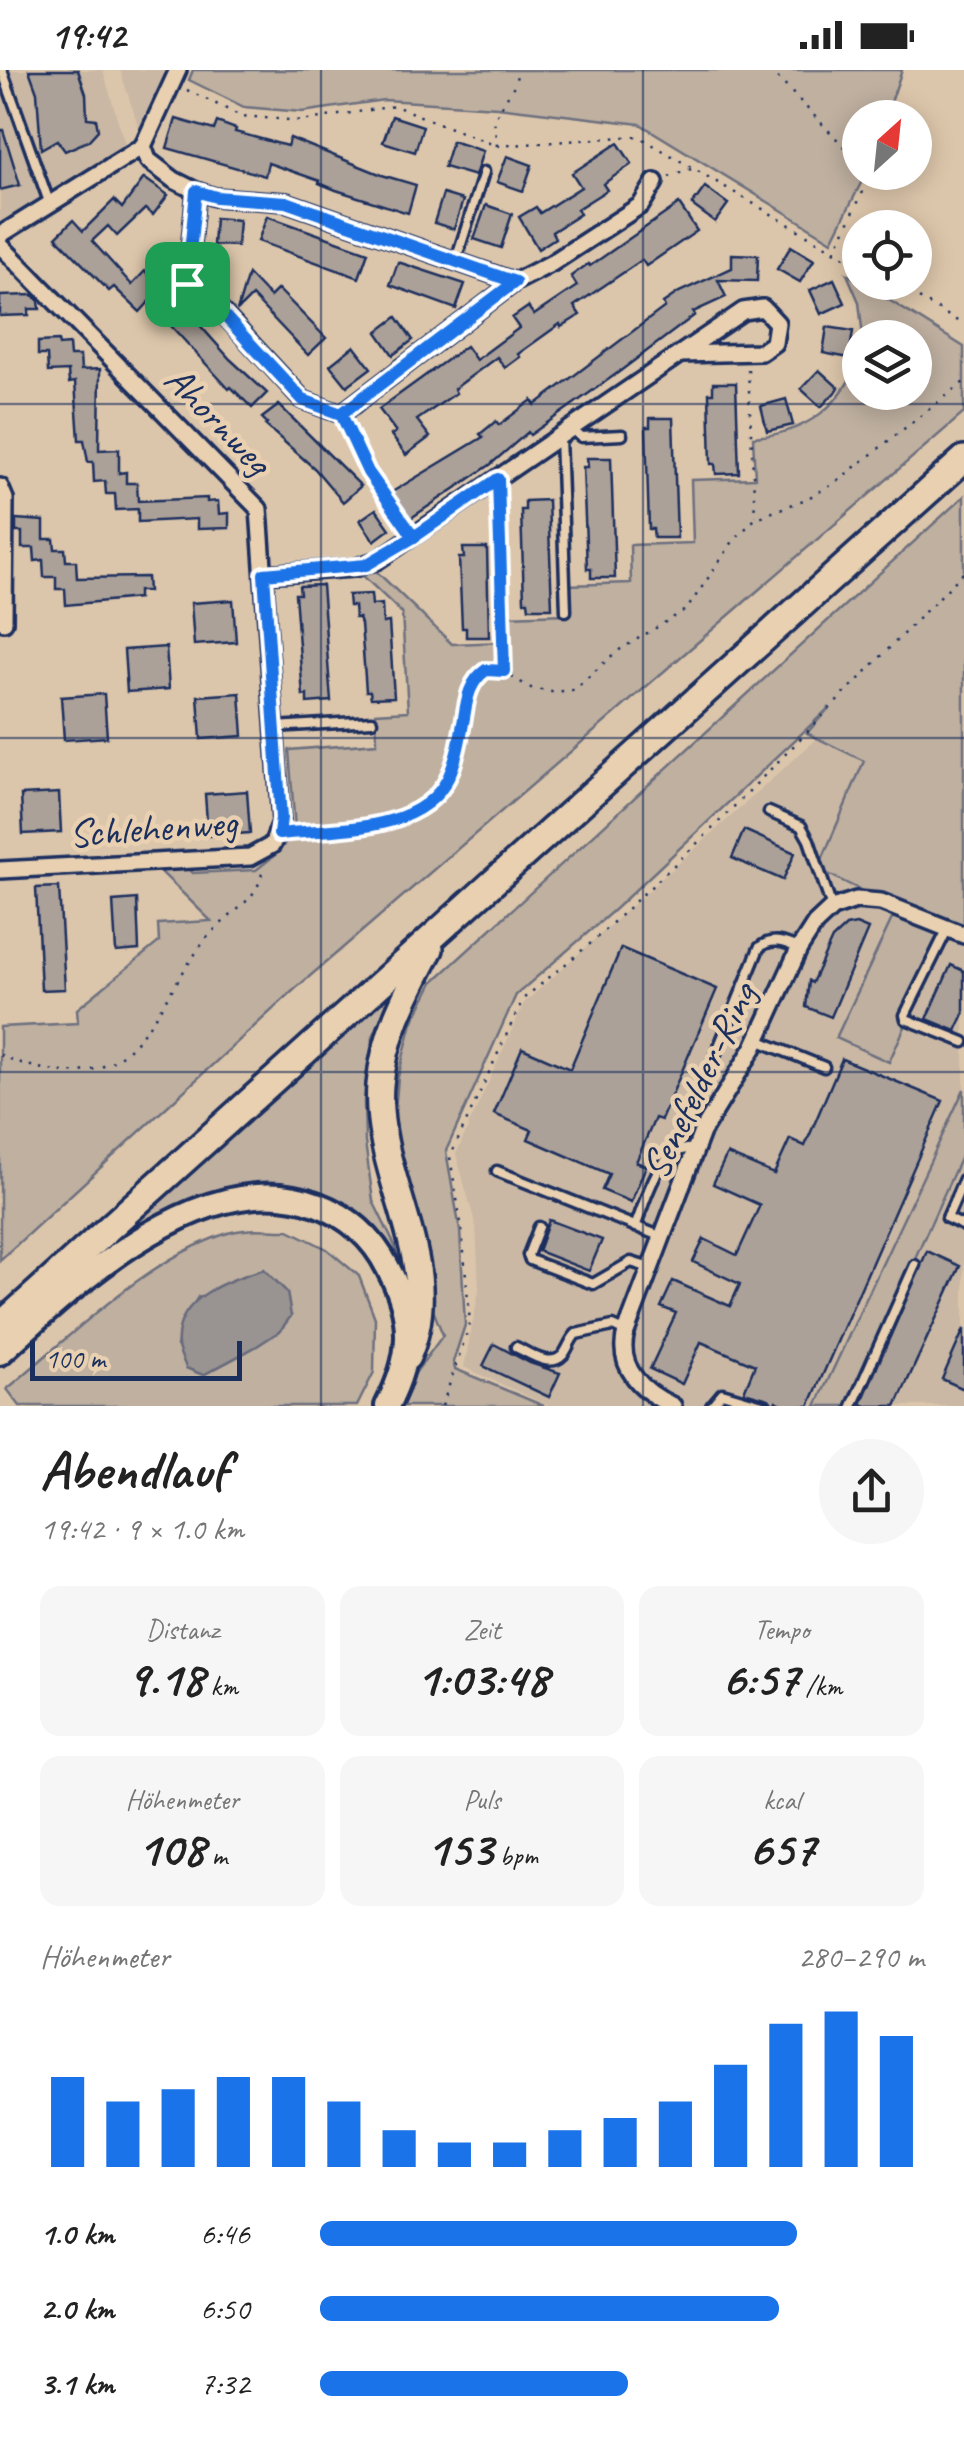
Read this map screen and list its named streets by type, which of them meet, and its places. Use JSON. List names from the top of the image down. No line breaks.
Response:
{"streets":{"street":["Ahornweg","Schlehenweg","Senefelder-Ring"]},"crossings":[["Ahornweg","Schlehenweg"]],"scale_bar":"100 m","north":"top right","page":{"status":"19:42","scale":"100 m","heading":["Abendlauf","19:42 · 9 × 1.0 km"],"stats":[["Distanz","9.18 km"],["Zeit","1:03:48"],["Tempo","6:57 /km"],["Höhenmeter","108 m"],["Puls","153 bpm"],["kcal","657"]],"chart":["Höhenmeter","280–290 m"],"list":[{"name":"1.0 km","note":"6:46"},{"name":"2.0 km","note":"6:50"},{"name":"3.1 km","note":"7:32"}]}}
